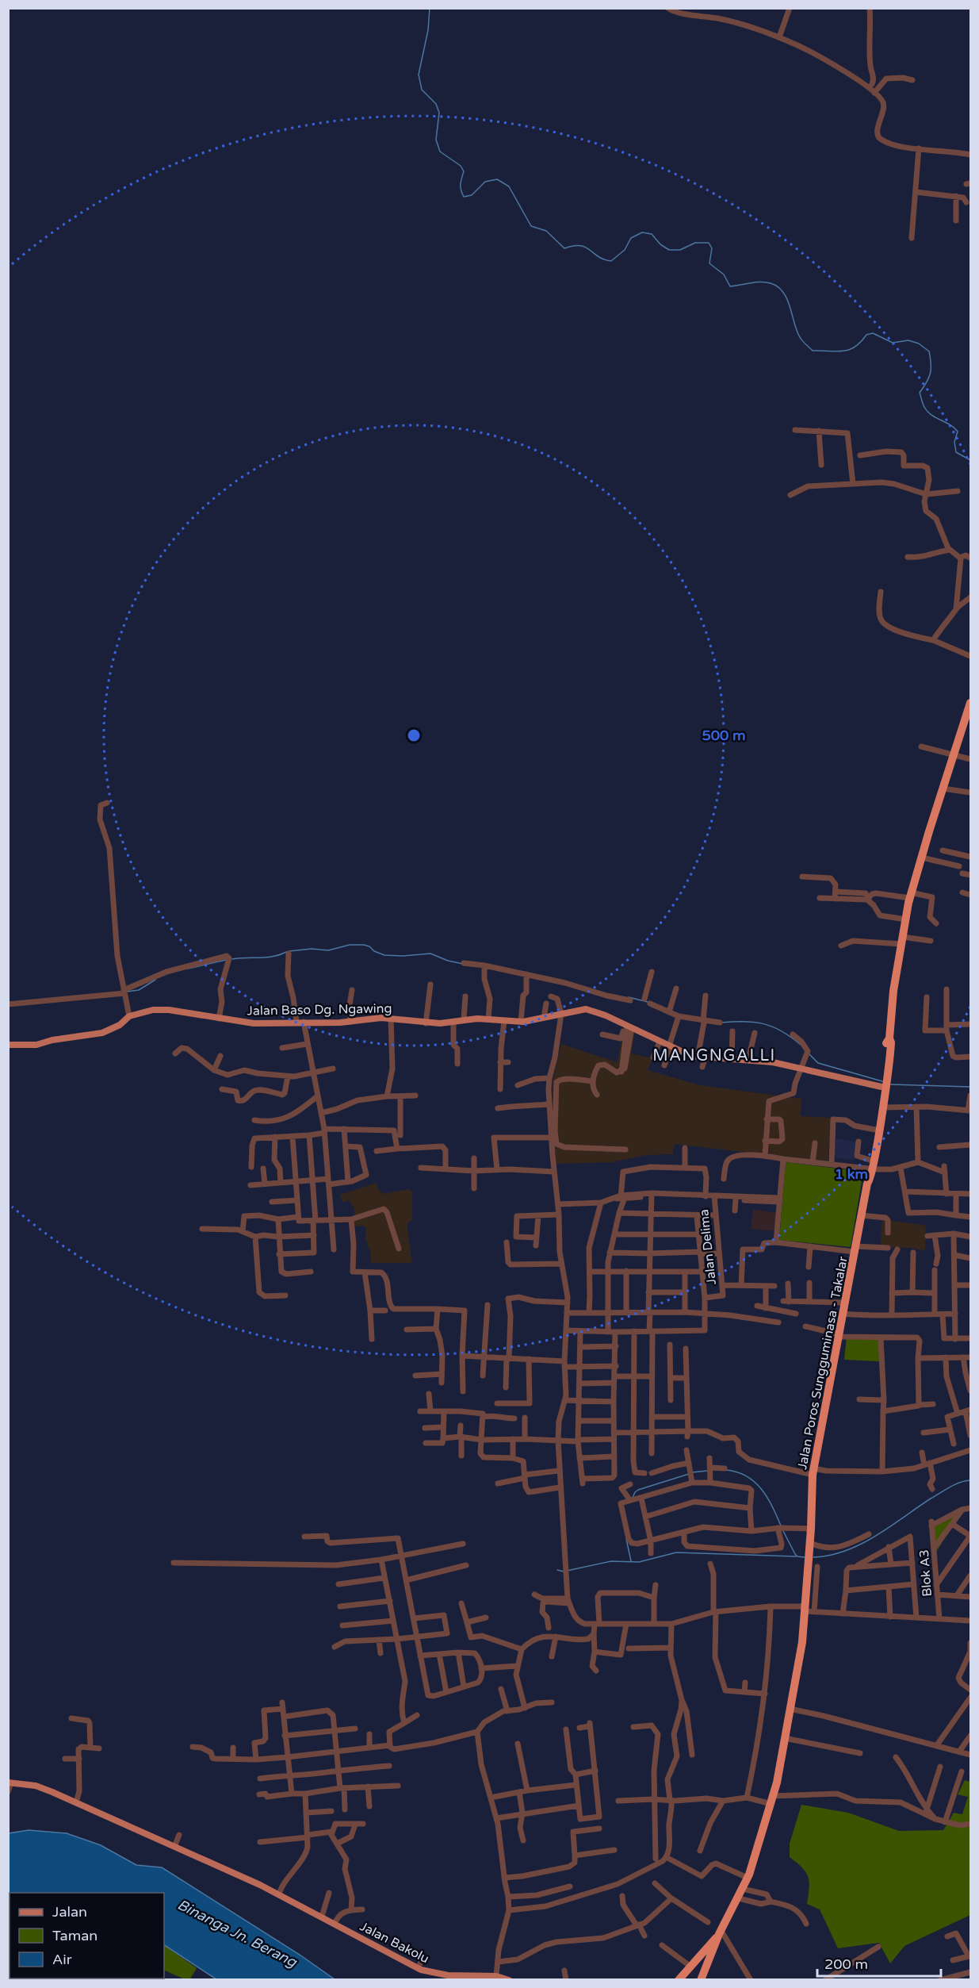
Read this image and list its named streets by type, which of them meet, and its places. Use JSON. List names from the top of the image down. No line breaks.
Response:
{"streets":{"highway":["Jalan Poros Sungguminasa - Takalar"],"main road":["Jalan Baso Dg. Ngawing","Jalan Bakolu"],"street":["Jalan Delima","Blok A3"]},"crossings":[["Jalan Baso Dg. Ngawing","Jalan Poros Sungguminasa - Takalar"]],"districts":["MANGNGALLI"],"water":["Binanga Jn. Berang"],"legend":["Jalan","Taman","Air"],"scale_bar":"200 m","rings":["500 m","1 km"]}
